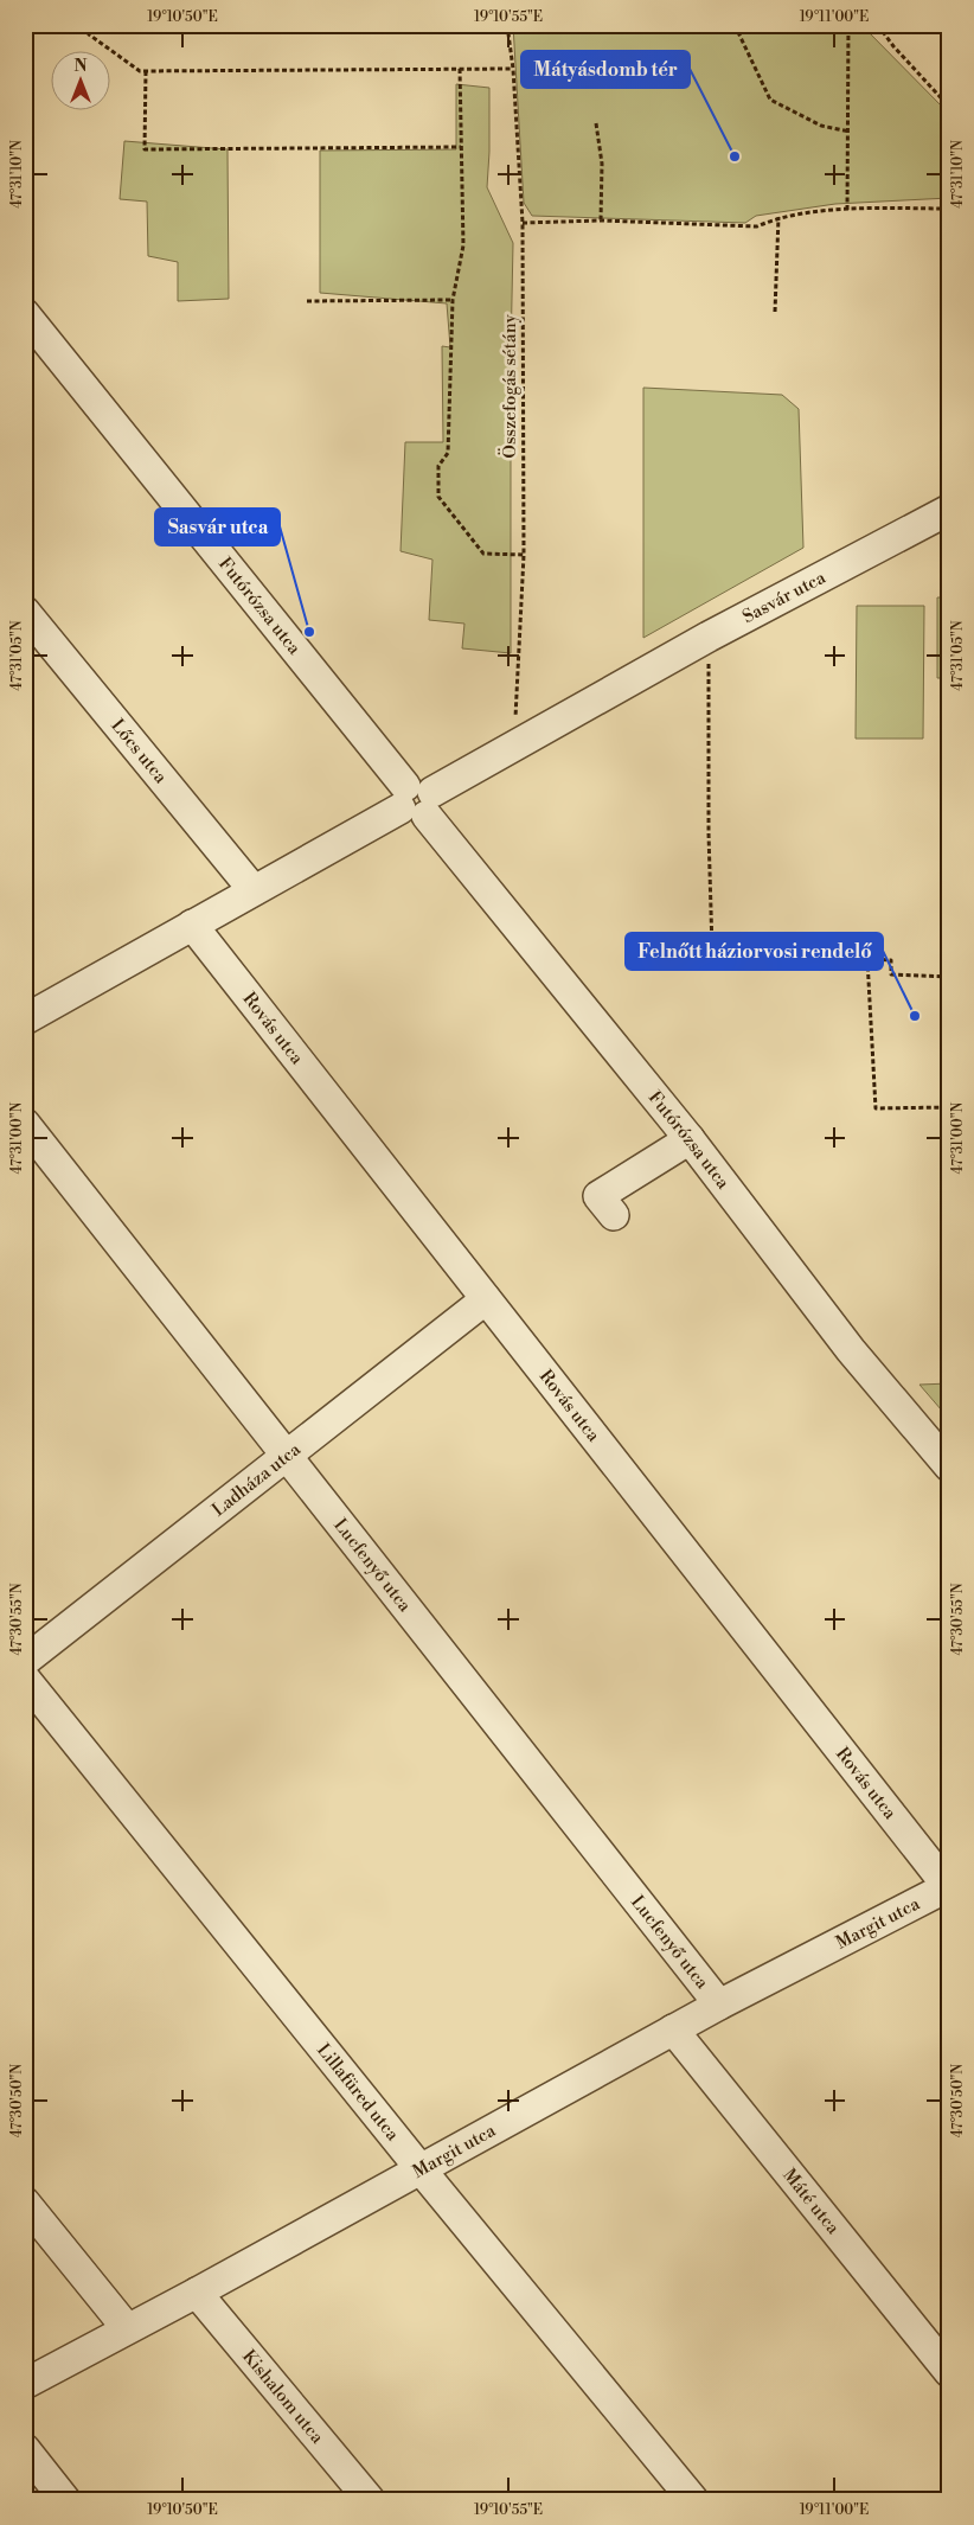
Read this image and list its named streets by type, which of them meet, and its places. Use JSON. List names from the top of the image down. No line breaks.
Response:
{"streets":{"street":["Sasvár utca","Futórózsa utca","Lőcs utca","Rovás utca","Ladháza utca","Lucfenyő utca","Margit utca","Lillafüred utca","Máté utca","Kishalom utca"],"path":["Összefogás sétány"]},"crossings":[["Összefogás sétány","Sasvár utca"],["Sasvár utca","Futórózsa utca"],["Sasvár utca","Lőcs utca"],["Sasvár utca","Rovás utca"],["Rovás utca","Ladháza utca"],["Rovás utca","Margit utca"],["Ladháza utca","Lucfenyő utca"],["Lucfenyő utca","Margit utca"],["Margit utca","Lillafüred utca"],["Margit utca","Máté utca"],["Margit utca","Kishalom utca"]],"places":["Mátyásdomb tér","Sasvár utca","Felnőtt háziorvosi rendelő"],"north":"top","coordinates":["19°10'50\"E","19°10'55\"E","19°11'00\"E","47°31'10\"N","47°31'05\"N","47°31'00\"N","47°30'55\"N","47°30'50\"N"]}
